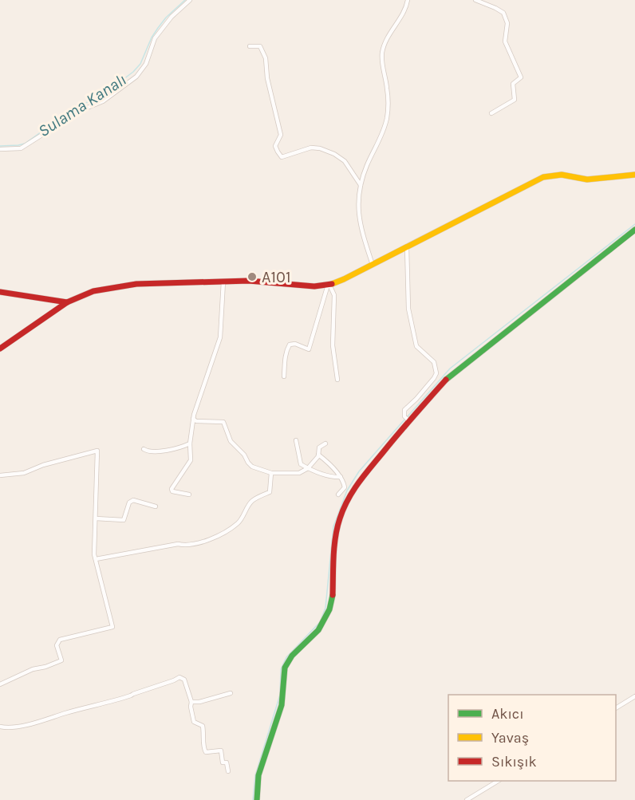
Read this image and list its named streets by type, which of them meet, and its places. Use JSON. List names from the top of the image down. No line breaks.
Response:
{"water":["Sulama Kanalı"],"places":["A101"],"legend":["Akıcı","Yavaş","Sıkışık"]}
